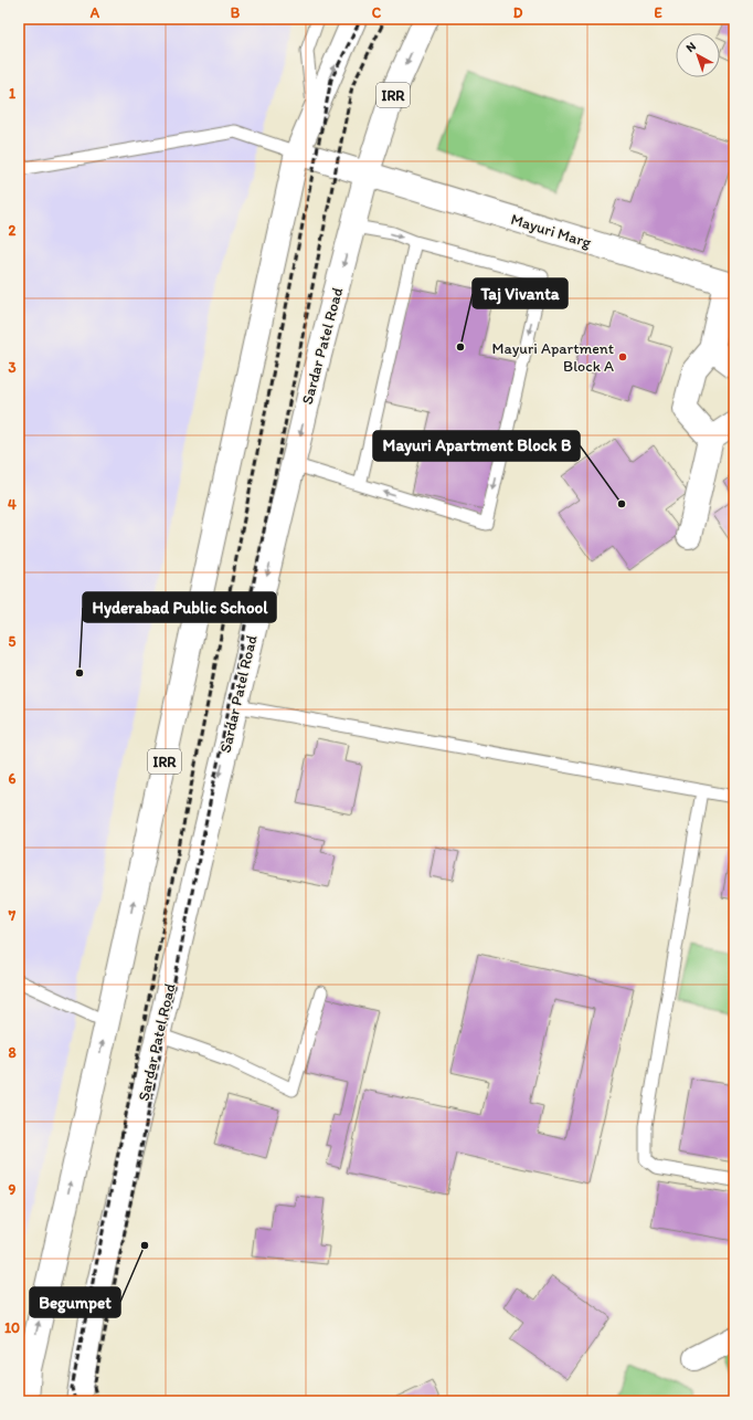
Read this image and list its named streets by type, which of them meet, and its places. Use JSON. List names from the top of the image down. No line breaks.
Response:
{"streets":{"main road":["IRR","Mayuri Marg","Sardar Patel Road"]},"crossings":[["IRR","Mayuri Marg"],["Mayuri Marg","Sardar Patel Road"]],"places":["Taj Vivanta","Mayuri Apartment Block A","Mayuri Apartment Block B","Hyderabad Public School","Begumpet"],"north":"top left","grid":{"columns":["A","B","C","D","E"],"rows":["1","2","3","4","5","6","7","8","9","10"]}}
